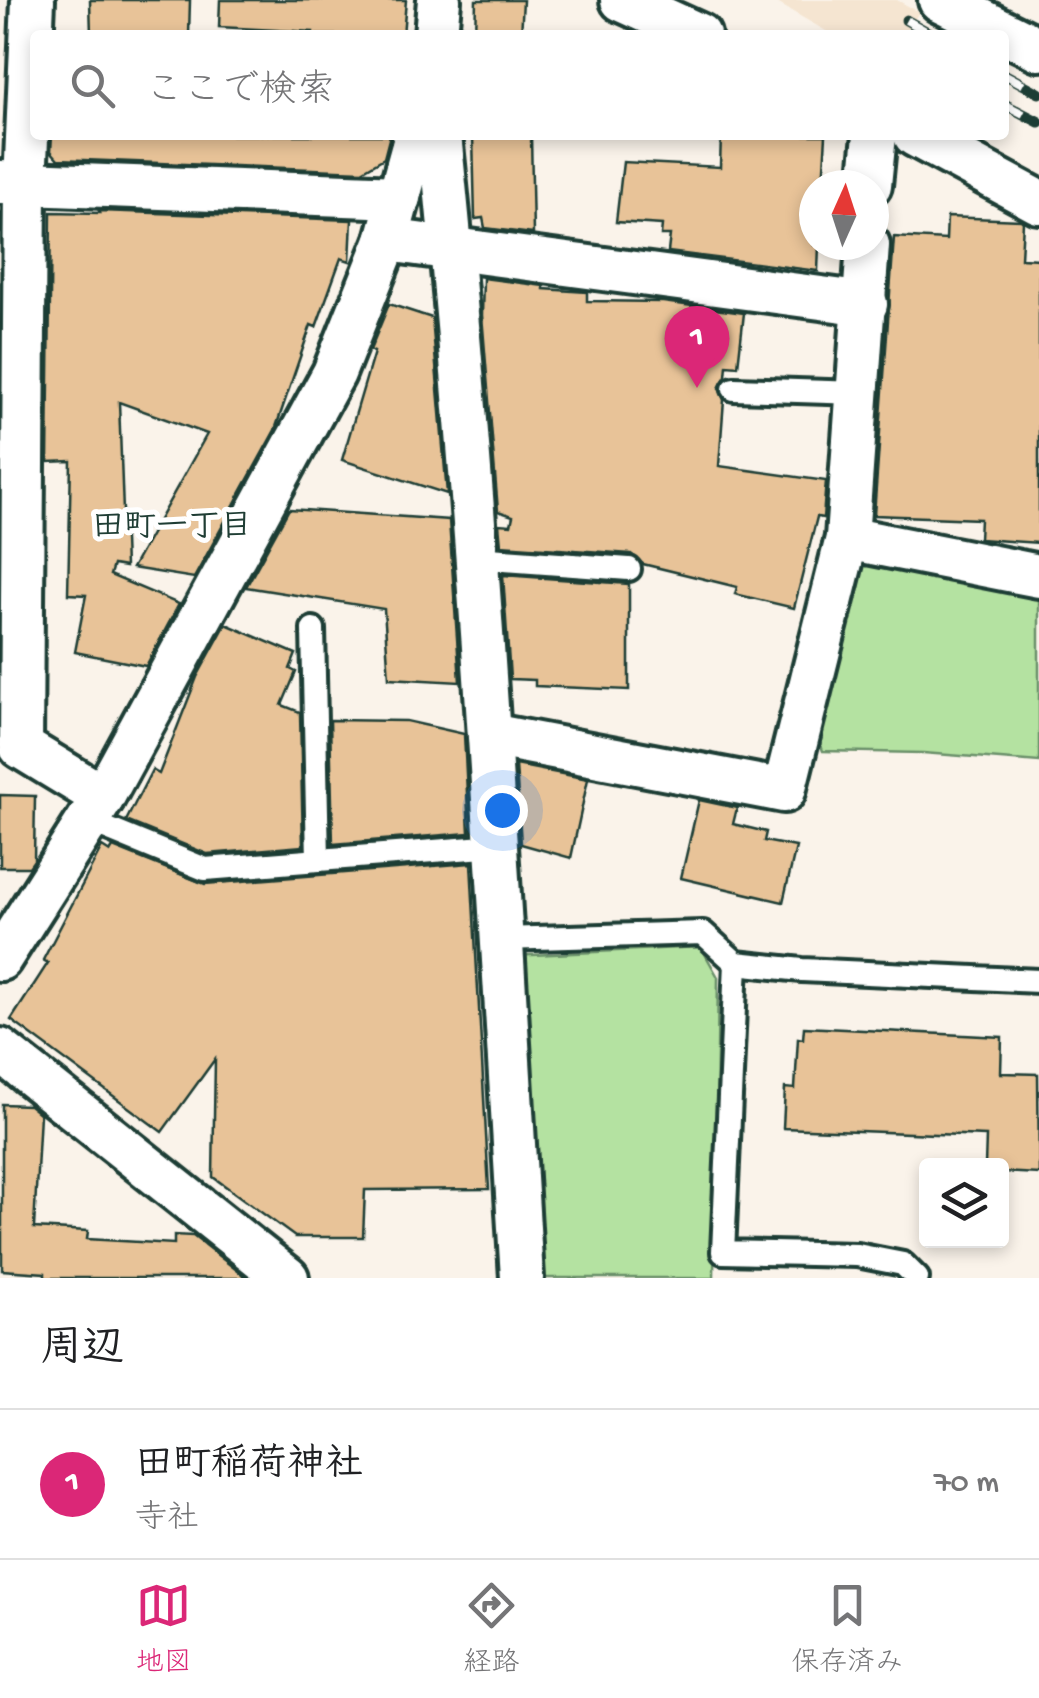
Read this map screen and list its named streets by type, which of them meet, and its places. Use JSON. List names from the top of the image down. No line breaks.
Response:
{"districts":["田町一丁目"],"north":"top","page":{"search":"ここで検索","pins":"1","heading":"周辺","list":[{"mark":"1","name":"田町稲荷神社","note":"寺社","value":"70 m"}],"nav":["地図","経路","保存済み"]}}
